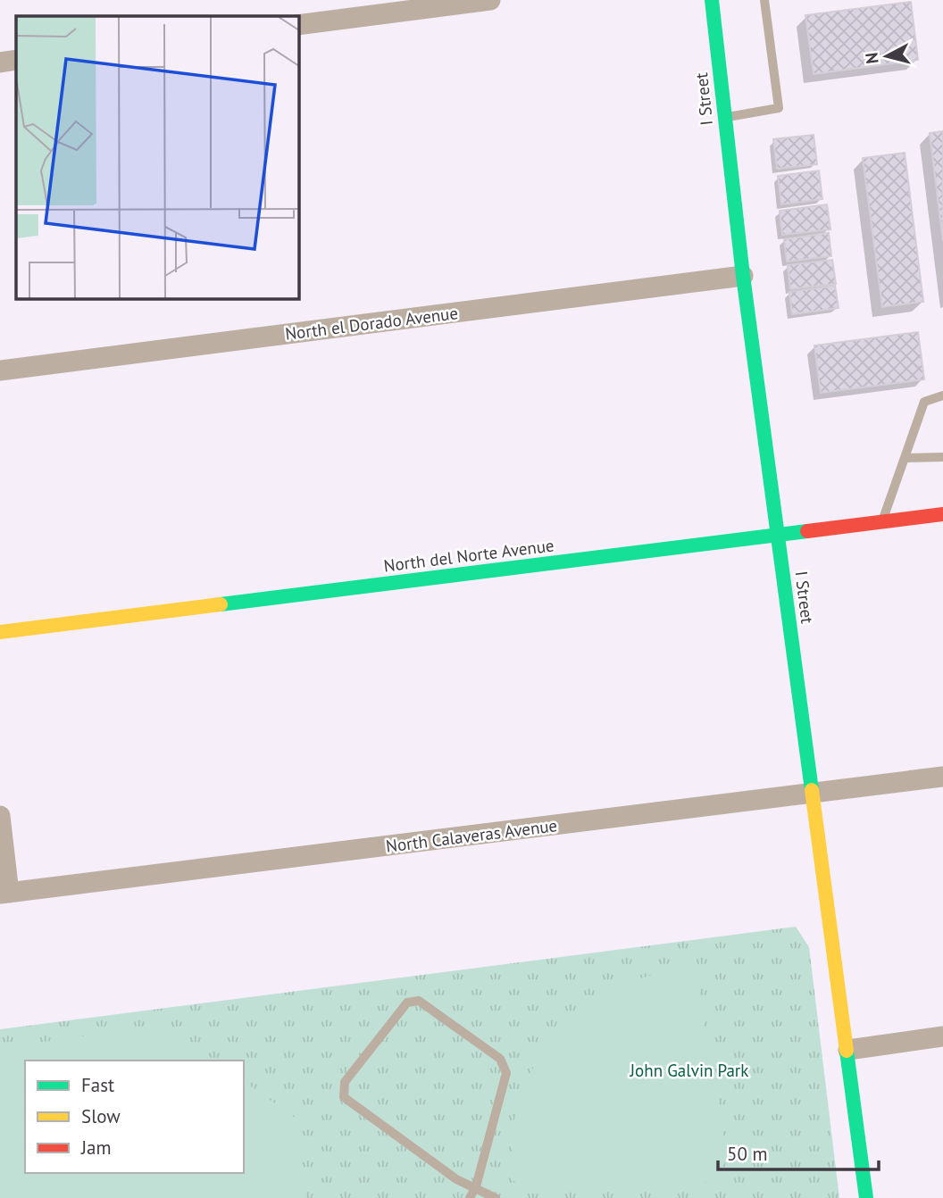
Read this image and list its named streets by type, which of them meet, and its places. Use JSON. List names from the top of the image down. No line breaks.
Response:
{"streets":{"street":["I Street","North el Dorado Avenue","North del Norte Avenue","North Calaveras Avenue"]},"crossings":[["I Street","North el Dorado Avenue"],["I Street","North del Norte Avenue"],["I Street","North Calaveras Avenue"]],"parks":["John Galvin Park"],"legend":["Fast","Slow","Jam"],"scale_bar":"50 m","north":"left"}
